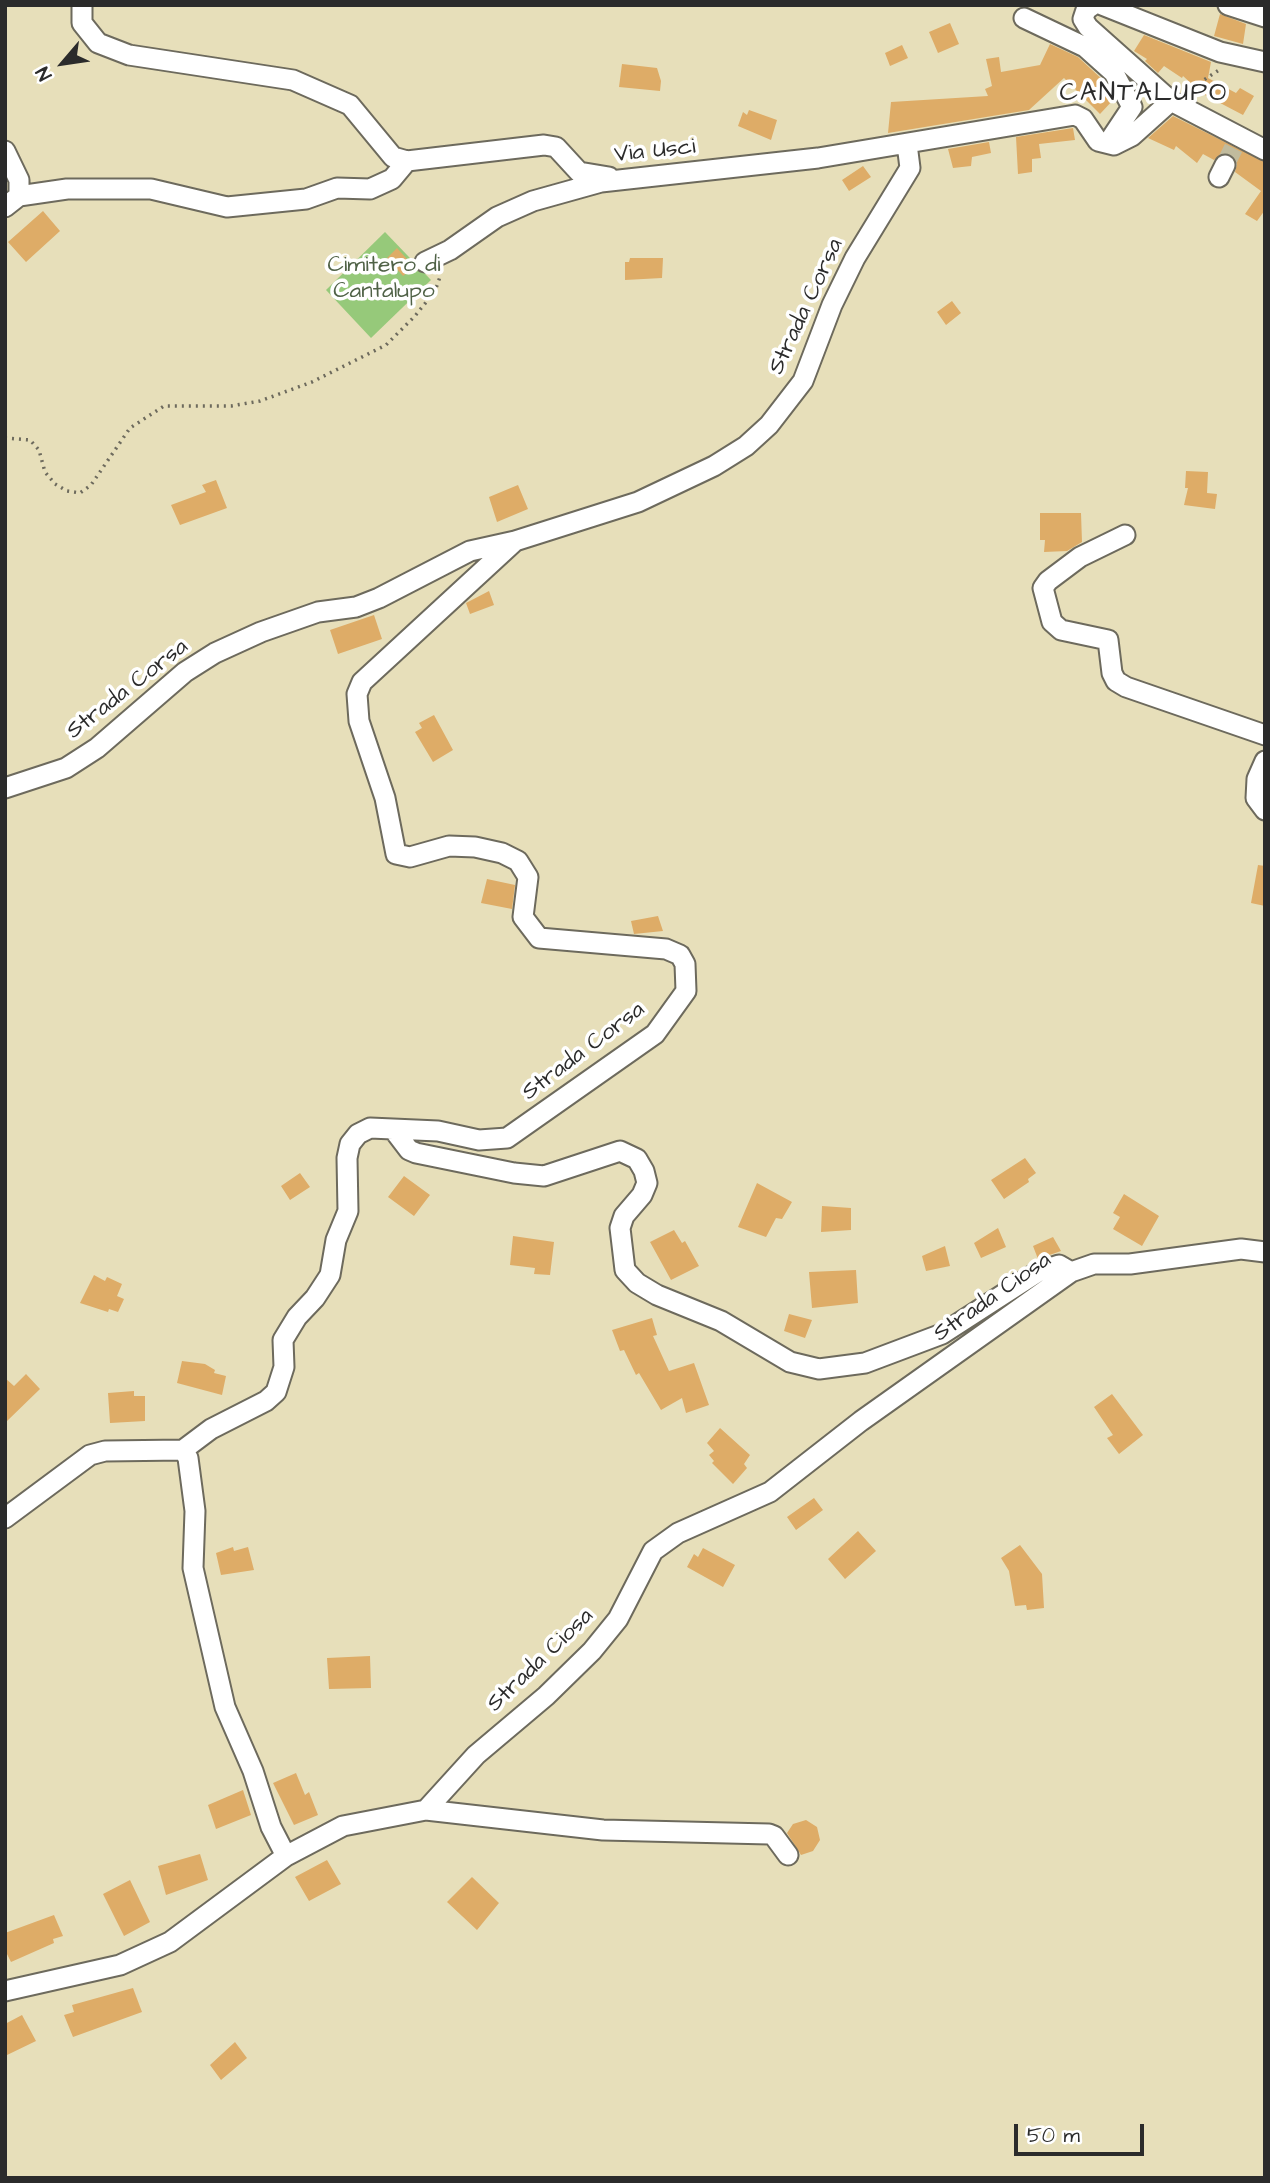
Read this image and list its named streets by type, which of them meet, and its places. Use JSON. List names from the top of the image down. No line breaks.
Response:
{"streets":{"street":["Via Usci","Strada Corsa","Strada Ciosa"]},"crossings":[["Via Usci","Strada Corsa"]],"districts":["CANTALUPO"],"parks":["Cimitero di Cantalupo"],"scale_bar":"50 m","north":"bottom left"}
